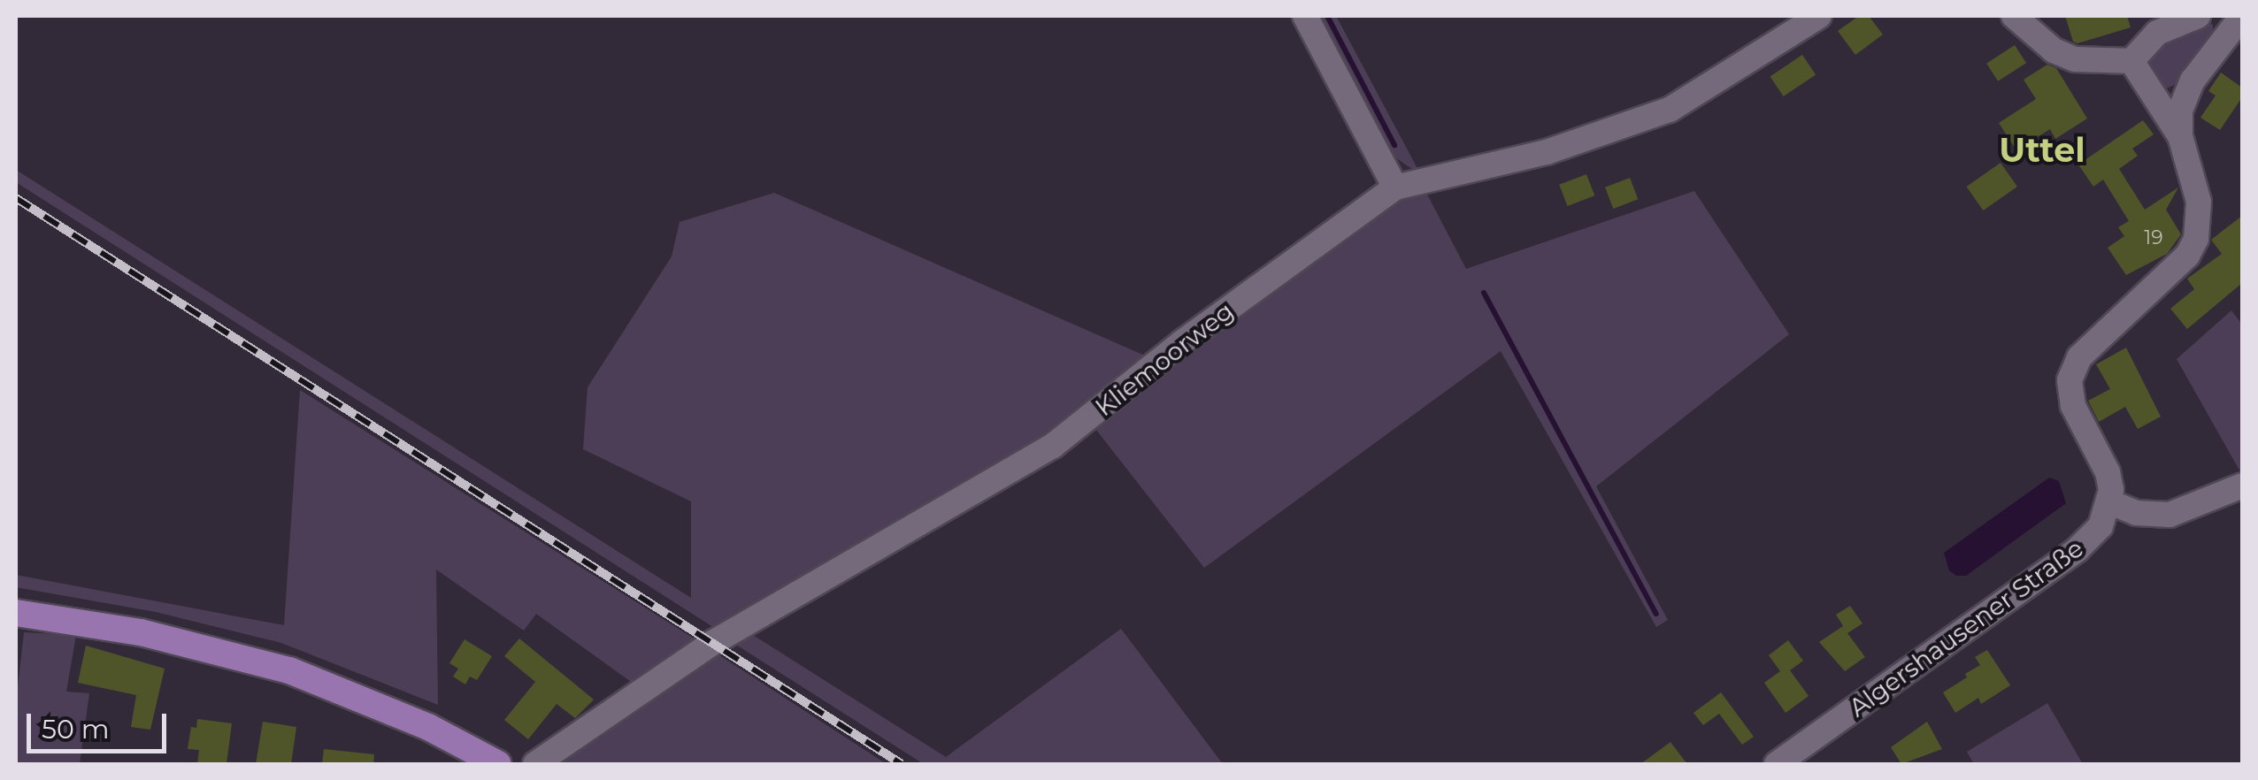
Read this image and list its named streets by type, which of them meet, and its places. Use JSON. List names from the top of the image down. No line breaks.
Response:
{"streets":{"street":["Kliemoorweg","Algershausener Straße"]},"districts":["Uttel"],"house_numbers":["19"],"scale_bar":"50 m"}
